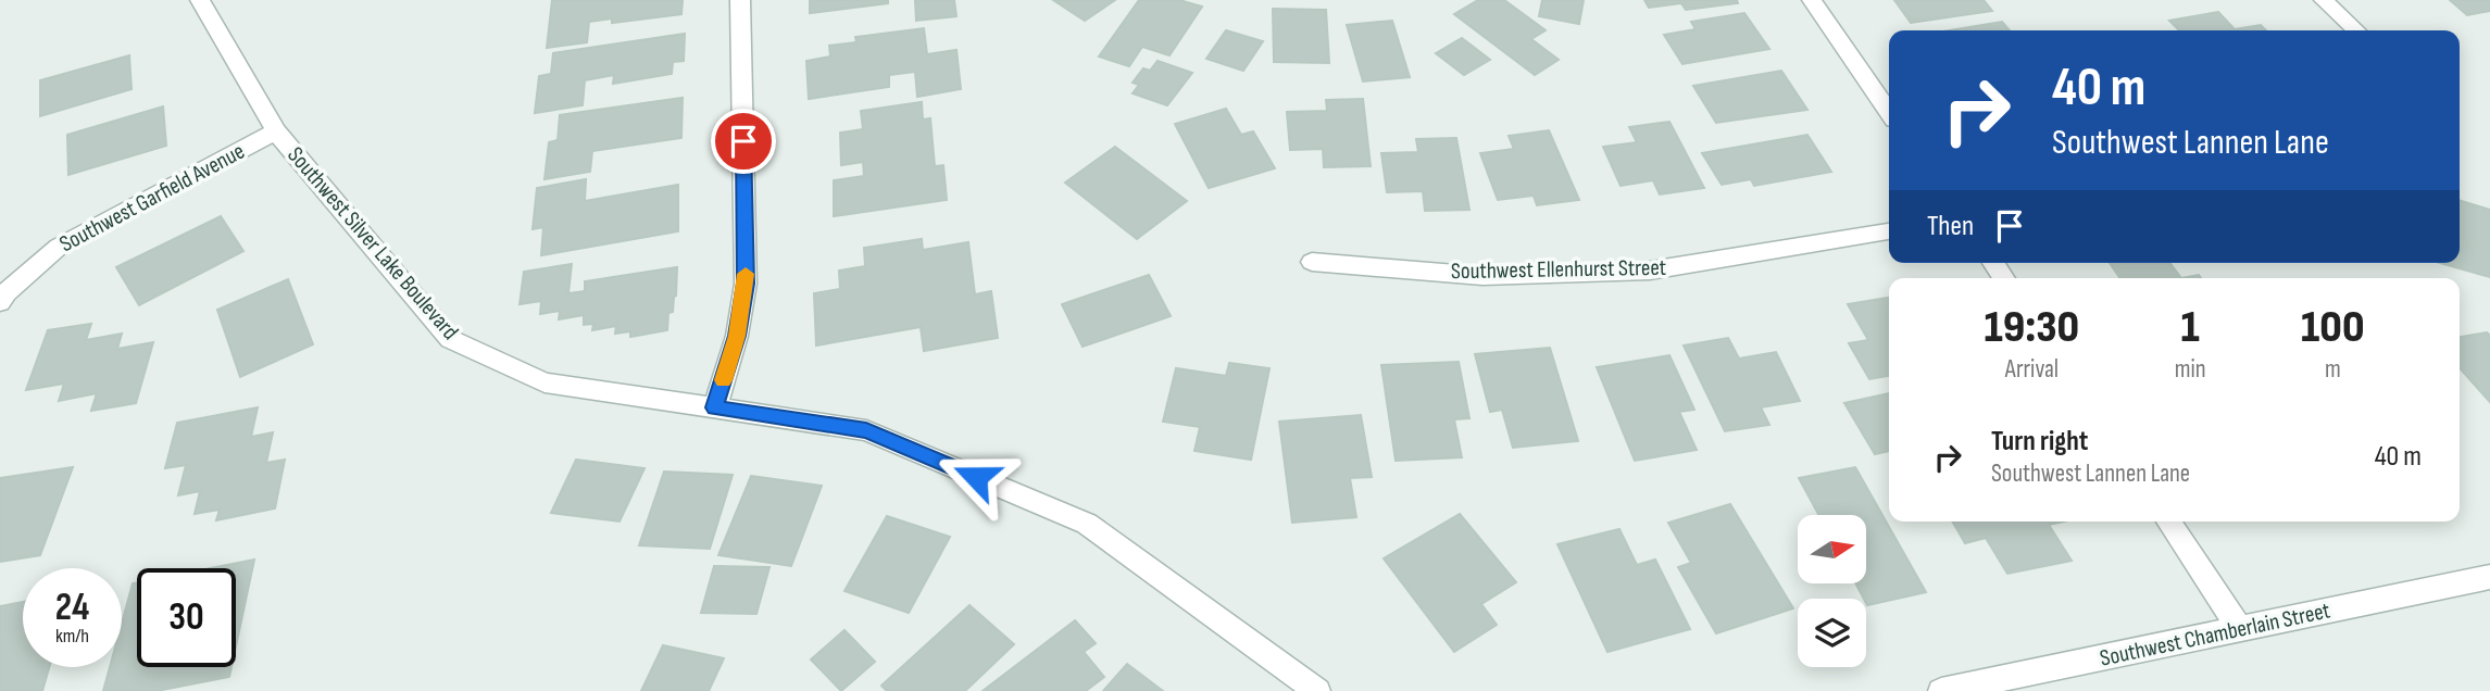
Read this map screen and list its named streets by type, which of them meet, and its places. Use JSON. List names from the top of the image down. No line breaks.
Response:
{"streets":{"street":["Southwest Garfield Avenue","Southwest Silver Lake Boulevard","Southwest Ellenhurst Street","Southwest Chamberlain Street"]},"crossings":[["Southwest Garfield Avenue","Southwest Silver Lake Boulevard"]],"north":"right","page":{"turn":["40 m","Southwest Lannen Lane"],"then":"Then","eta":["19:30","Arrival","1","min","100","m"],"list":[{"name":"Turn right","note":"Southwest Lannen Lane","value":"40 m"}],"speed":"24 km/h","limit":"30"}}
